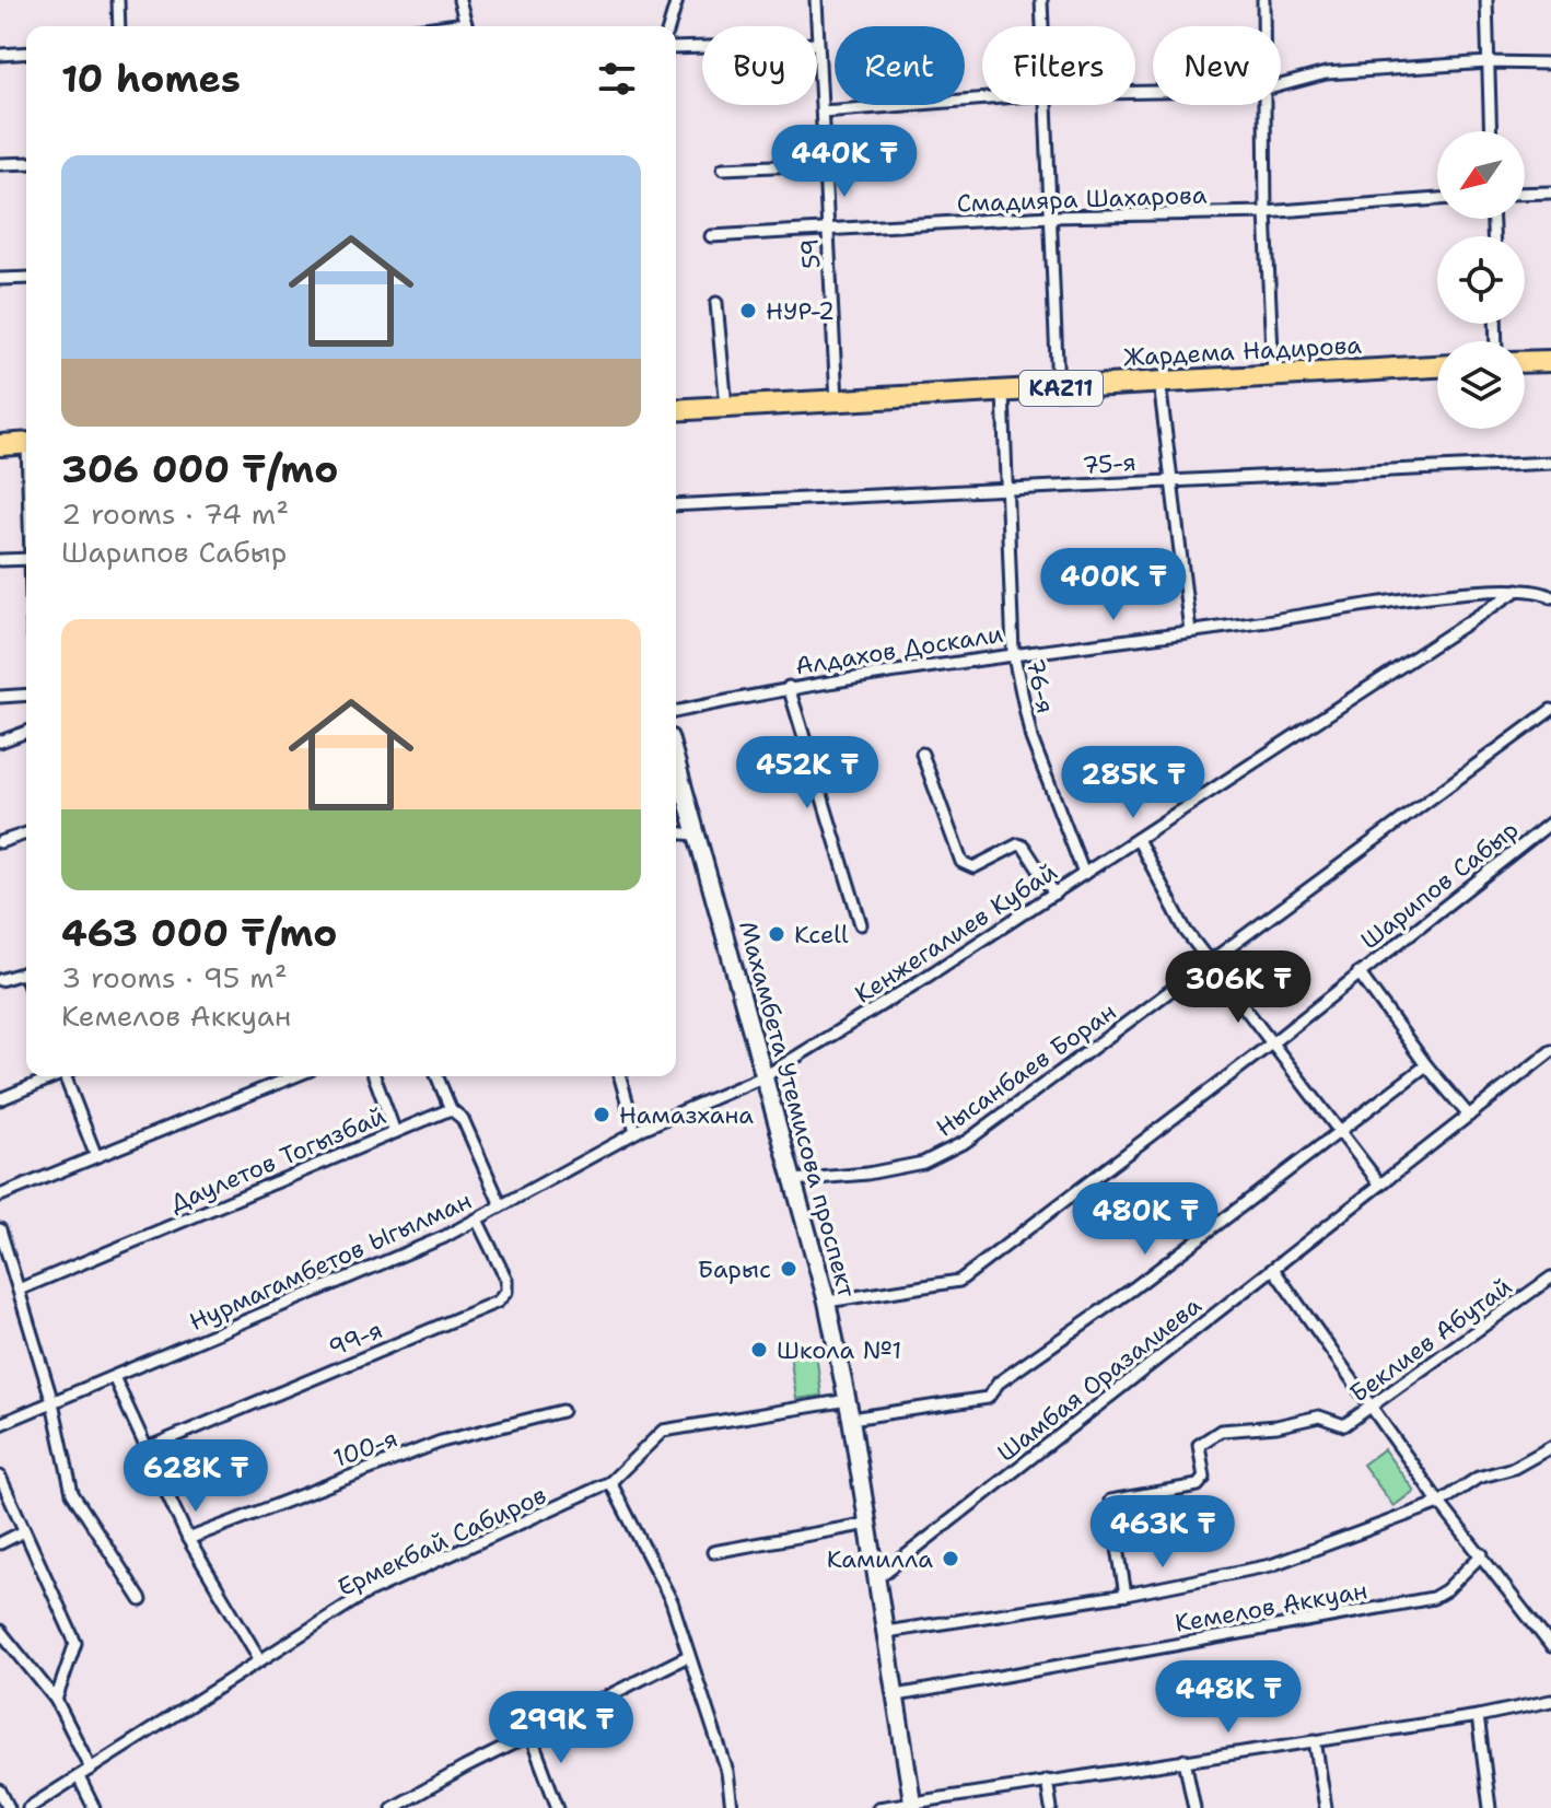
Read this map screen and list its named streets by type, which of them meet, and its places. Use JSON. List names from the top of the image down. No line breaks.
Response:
{"streets":{"highway":["Жардема Надирова","KAZ11"],"street":["Смадияра Шахарова","59","75-я","Алдахов Доскали","76-я","Шарипов Сабыр","Кенжегалиев Кубай","Нысанбаев Боран","Махамбета Утемисова проспект","Даулетов Тогызбай","Нурмагамбетов Ыгылман","99-я","Беклиев Абутай","Шамбая Оразалиева","100-я","Ермекбай Сабиров","Кемелов Аккуан"]},"crossings":[["Смадияра Шахарова","59"],["59","Жардема Надирова"],["Жардема Надирова","76-я"],["75-я","76-я"],["Алдахов Доскали","76-я"],["Алдахов Доскали","Кенжегалиев Кубай"],["76-я","Кенжегалиев Кубай"],["Шарипов Сабыр","Махамбета Утемисова проспект"],["Кенжегалиев Кубай","Махамбета Утемисова проспект"],["Кенжегалиев Кубай","Нурмагамбетов Ыгылман"],["Нысанбаев Боран","Махамбета Утемисова проспект"],["Махамбета Утемисова проспект","Нурмагамбетов Ыгылман"],["Махамбета Утемисова проспект","Шамбая Оразалиева"],["Махамбета Утемисова проспект","Ермекбай Сабиров"],["Махамбета Утемисова проспект","Кемелов Аккуан"],["Нурмагамбетов Ыгылман","99-я"],["Беклиев Абутай","Кемелов Аккуан"]],"places":["НУР-2","Kcell","Намазхана","Барыс","Школа №1","Камилла"],"north":"bottom left","page":{"chip":["Buy","Rent","Filters","New"],"heading":"10 homes","price":["440K ₸","400K ₸","452K ₸","285K ₸","306K ₸","480K ₸","628K ₸","463K ₸","448K ₸","299K ₸"],"list":[{"name":"306 000 ₸/mo","note":"2 rooms · 74 m² · Шарипов Сабыр"},{"name":"463 000 ₸/mo","note":"3 rooms · 95 m² · Кемелов Аккуан"}]}}
